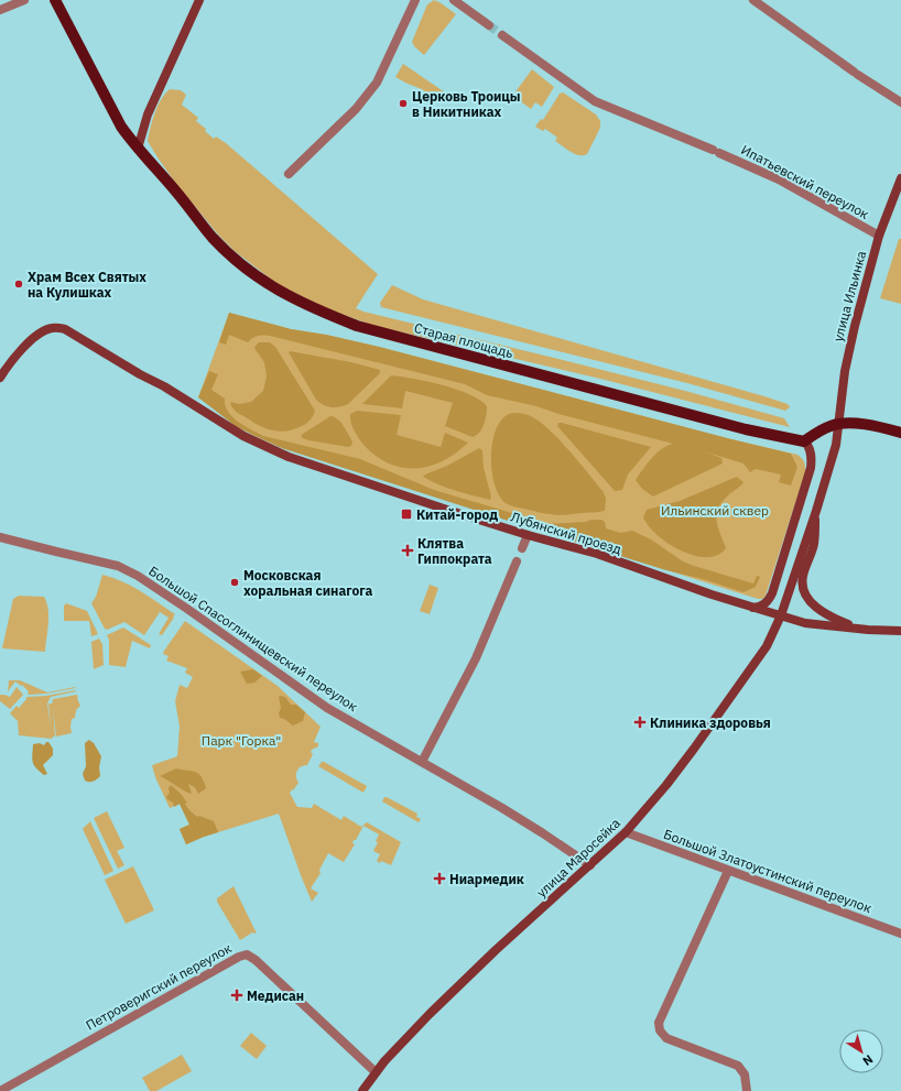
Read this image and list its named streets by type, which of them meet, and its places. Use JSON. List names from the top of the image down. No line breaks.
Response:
{"streets":{"main road":["улица Ильинка","Старая площадь","Лубянский проезд","улица Маросейка"],"street":["Ипатьевский переулок","Большой Спасоглинищевский переулок","Большой Златоустинский переулок","Петроверигский переулок"]},"crossings":[["Ипатьевский переулок","улица Ильинка"],["улица Ильинка","улица Маросейка"],["Лубянский проезд","улица Маросейка"],["Большой Спасоглинищевский переулок","улица Маросейка"],["улица Маросейка","Большой Златоустинский переулок"],["улица Маросейка","Петроверигский переулок"]],"parks":["Ильинский сквер","Парк \"Горка\""],"places":{"other":["Церковь Троицы в Никитниках","Храм Всех Святых на Кулишках","Московская хоральная синагога"],"transit":["Китай-город"],"health":["Клятва Гиппократа","Клиника здоровья","Ниармедик","Медисан"]},"north":"bottom right"}
